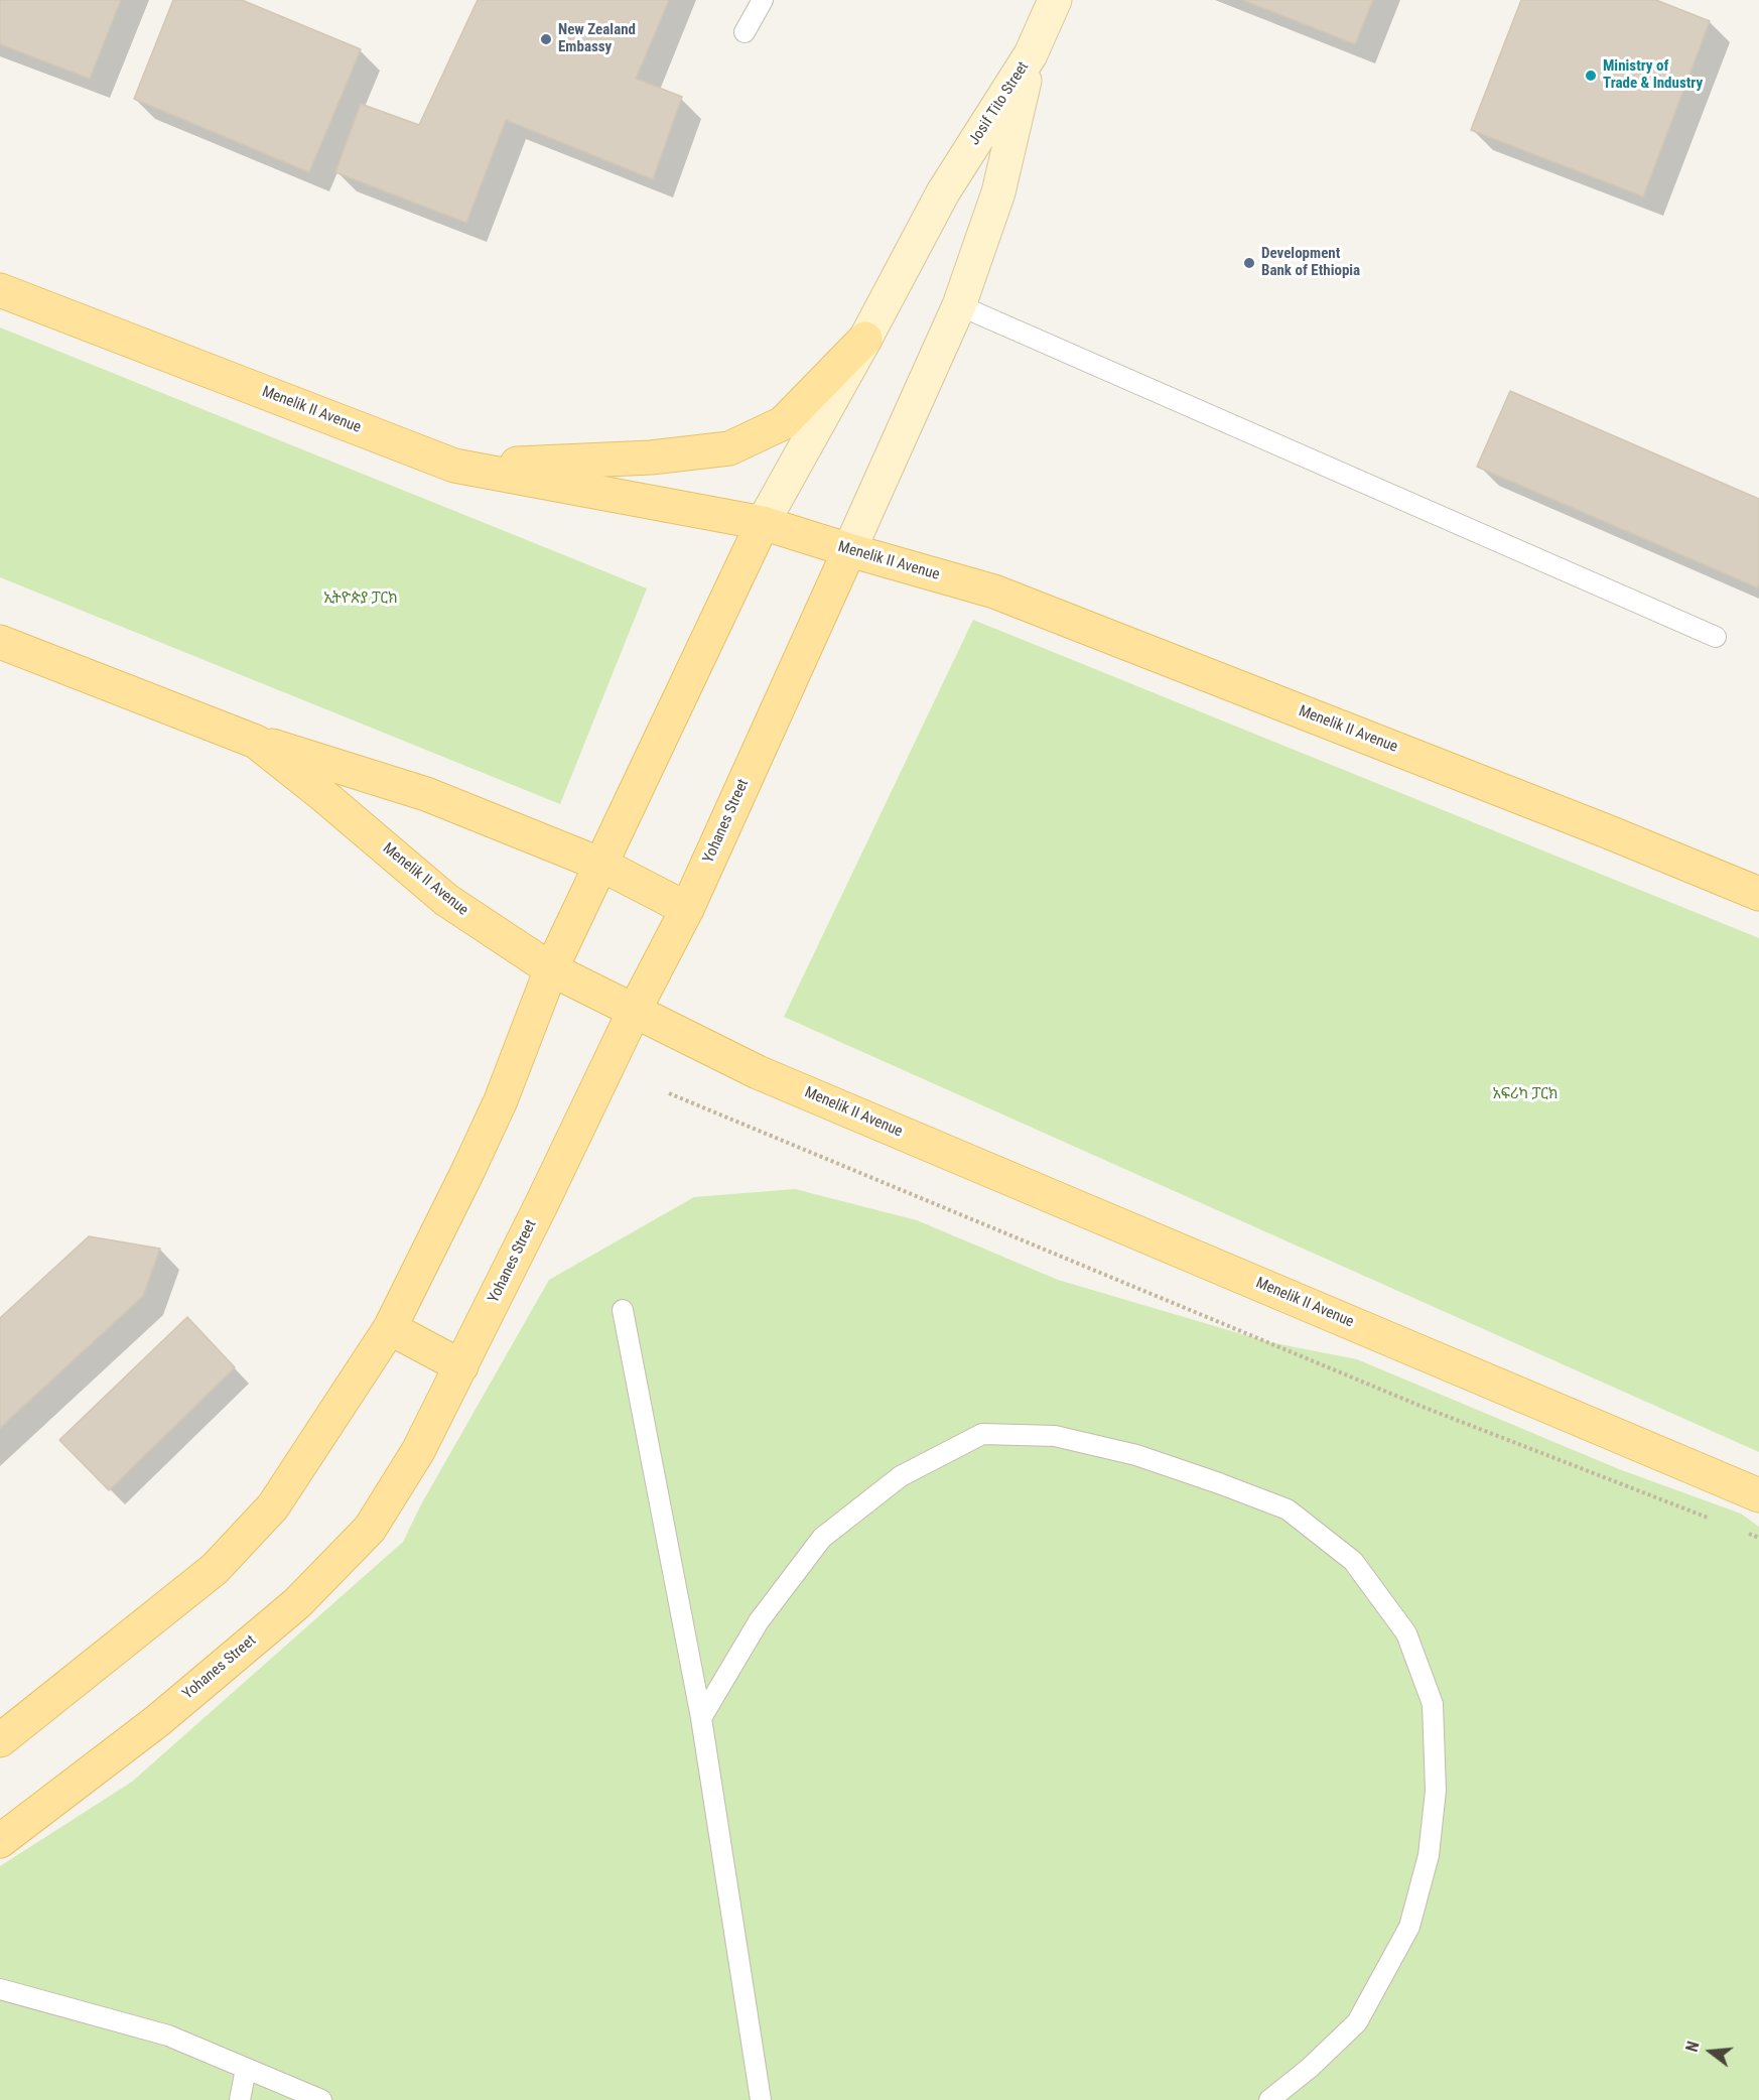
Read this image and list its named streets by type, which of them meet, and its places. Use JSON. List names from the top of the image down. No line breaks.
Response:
{"streets":{"main road":["Josif Tito Street","Menelik II Avenue","Yohanes Street"]},"crossings":[["Josif Tito Street","Menelik II Avenue"],["Josif Tito Street","Yohanes Street"],["Menelik II Avenue","Yohanes Street"]],"parks":["ኢትዮጵያ ፓርክ","አፍሪካ ፓርክ"],"places":["New Zealand Embassy","Ministry of Trade & Industry","Development Bank of Ethiopia"],"north":"left"}
